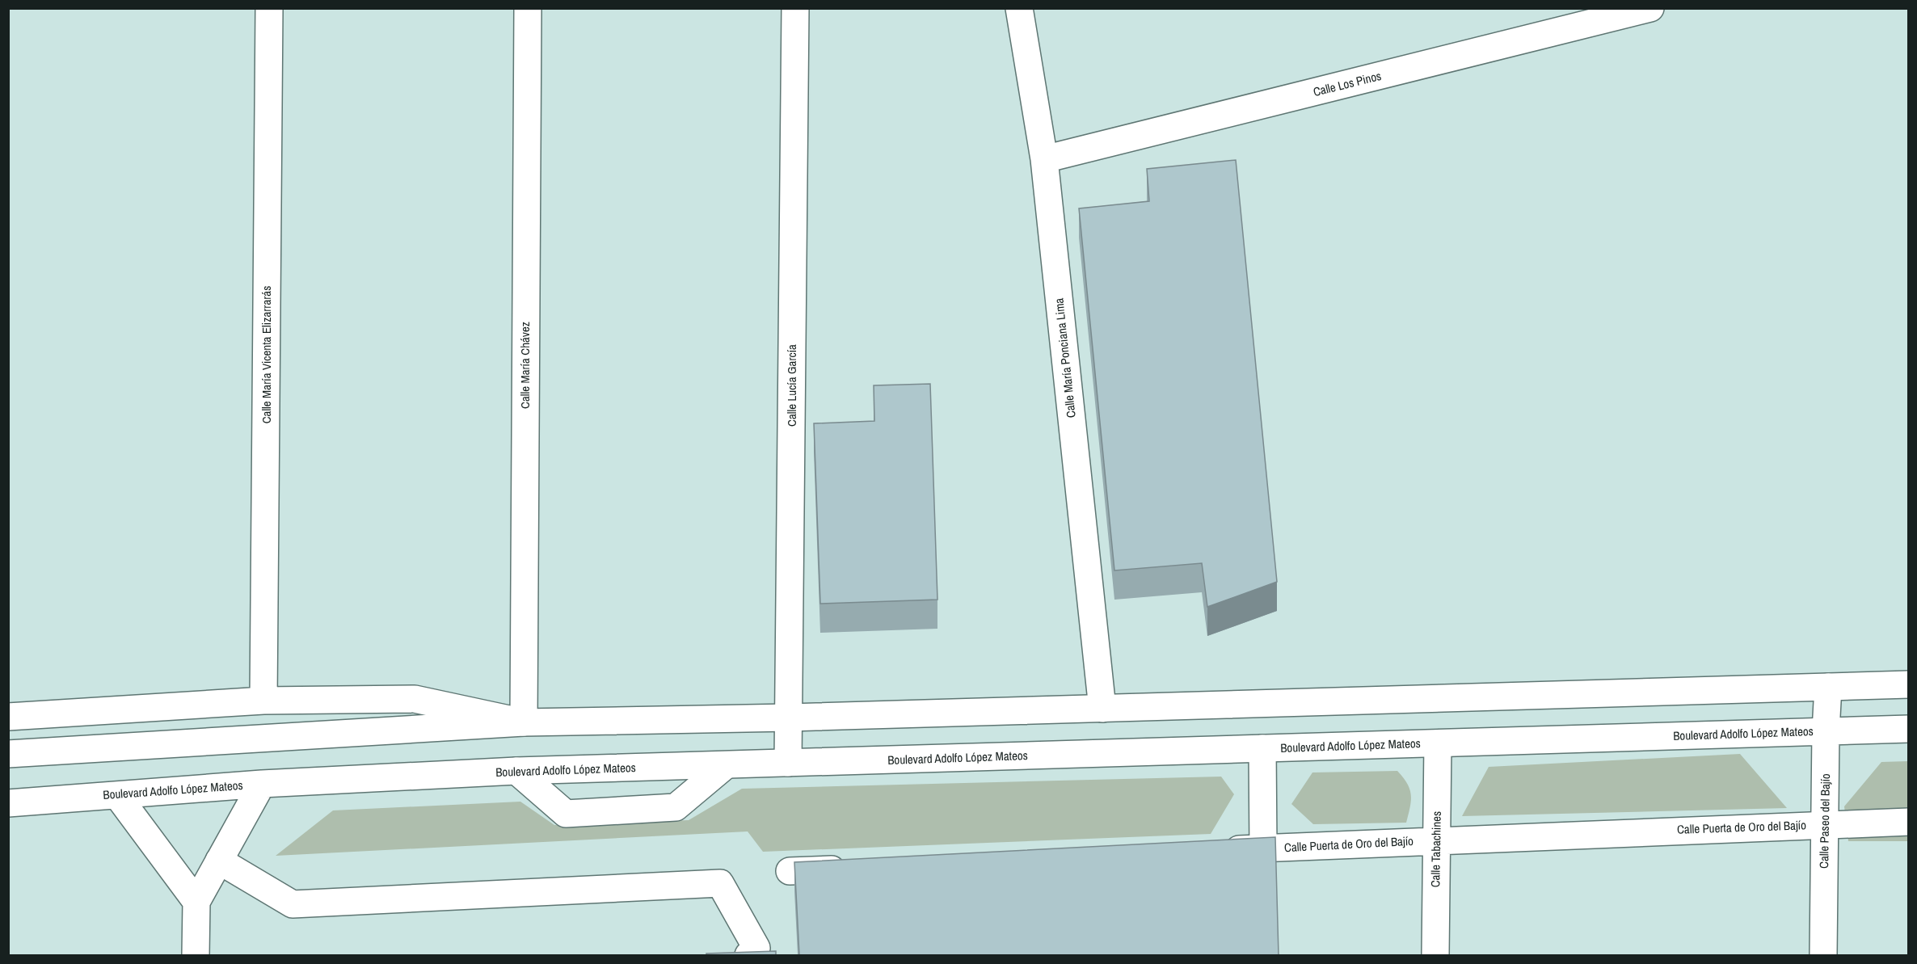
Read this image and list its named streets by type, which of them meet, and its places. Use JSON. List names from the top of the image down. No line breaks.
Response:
{"streets":{"street":["Calle Los Pinos","Calle María Vicenta Elizarrarás","Calle María Ponciana Lima","Calle María Chávez","Calle Lucía García","Boulevard Adolfo López Mateos","Calle Paseo del Bajío","Calle Puerta de Oro del Bajío","Calle Tabachines"]},"crossings":[["Calle Los Pinos","Calle María Ponciana Lima"],["Calle Lucía García","Boulevard Adolfo López Mateos"],["Boulevard Adolfo López Mateos","Calle Paseo del Bajío"],["Boulevard Adolfo López Mateos","Calle Tabachines"],["Calle Paseo del Bajío","Calle Puerta de Oro del Bajío"],["Calle Puerta de Oro del Bajío","Calle Tabachines"]]}
